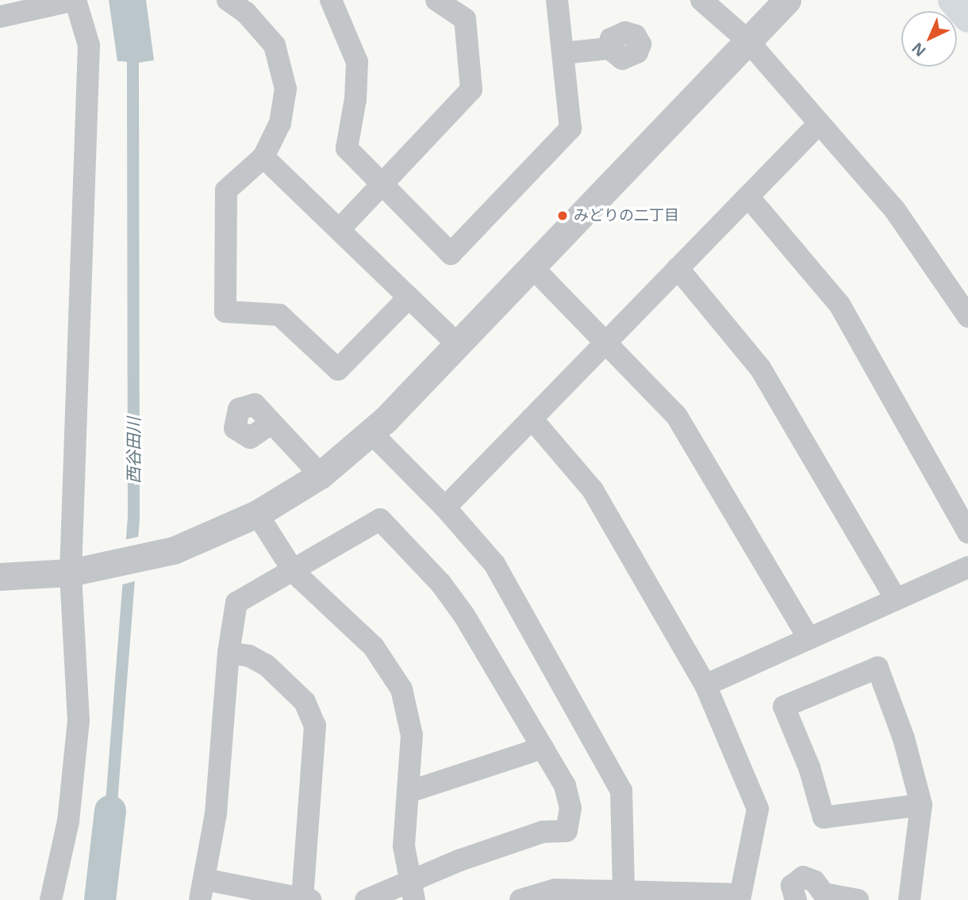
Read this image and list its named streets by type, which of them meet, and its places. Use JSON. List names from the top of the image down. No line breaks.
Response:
{"water":["西谷田川"],"places":["みどりの二丁目"],"north":"bottom left"}
